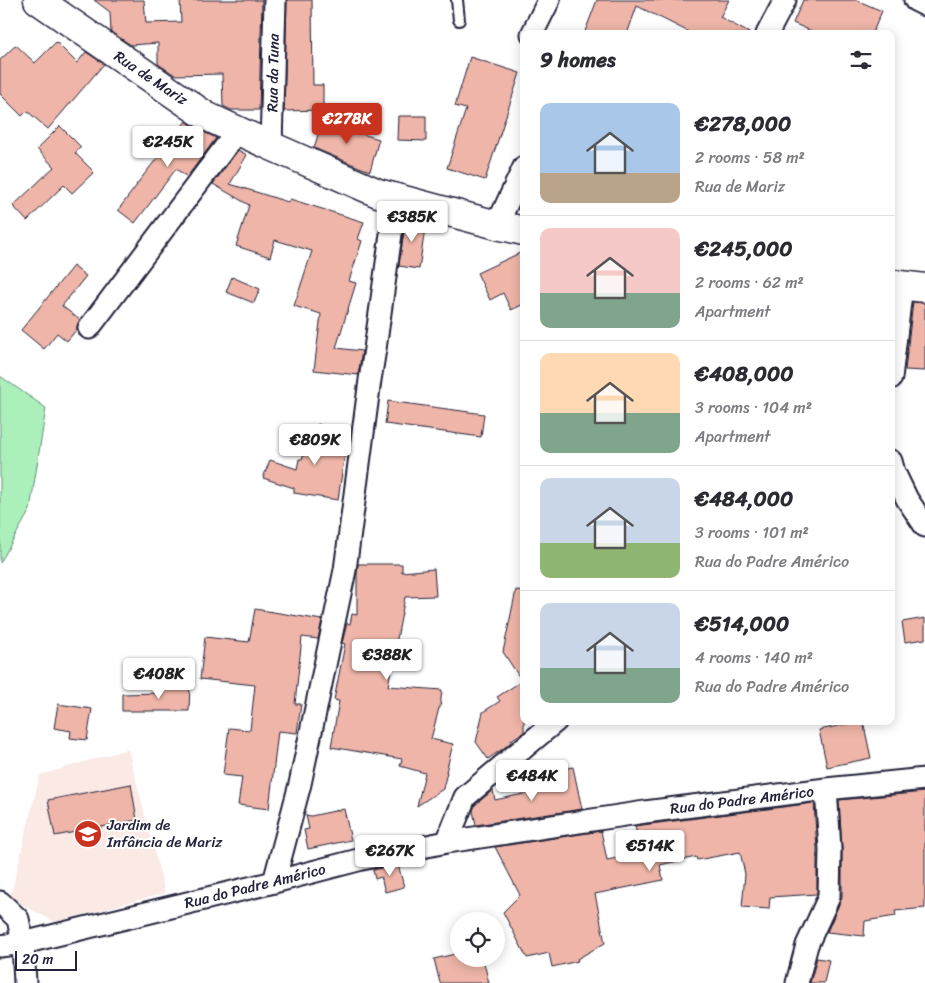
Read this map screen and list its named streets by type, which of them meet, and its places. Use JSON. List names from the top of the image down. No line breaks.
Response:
{"streets":{"main road":["Rua de Mariz"],"street":["Rua da Tuna","Rua do Padre Américo"]},"crossings":[["Rua da Tuna","Rua de Mariz"]],"places":{"school or university":["Jardim de Infância de Mariz"]},"scale_bar":"20 m","page":{"heading":"9 homes","list":[{"name":"€278,000","note":"2 rooms · 58 m² · Rua de Mariz"},{"name":"€245,000","note":"2 rooms · 62 m² · Apartment"},{"name":"€408,000","note":"3 rooms · 104 m² · Apartment"},{"name":"€484,000","note":"3 rooms · 101 m² · Rua do Padre Américo"},{"name":"€514,000","note":"4 rooms · 140 m² · Rua do Padre Américo"}],"price":["€278K","€245K","€385K","€809K","€388K","€408K","€484K","€514K","€267K"],"scale":"20 m"}}
